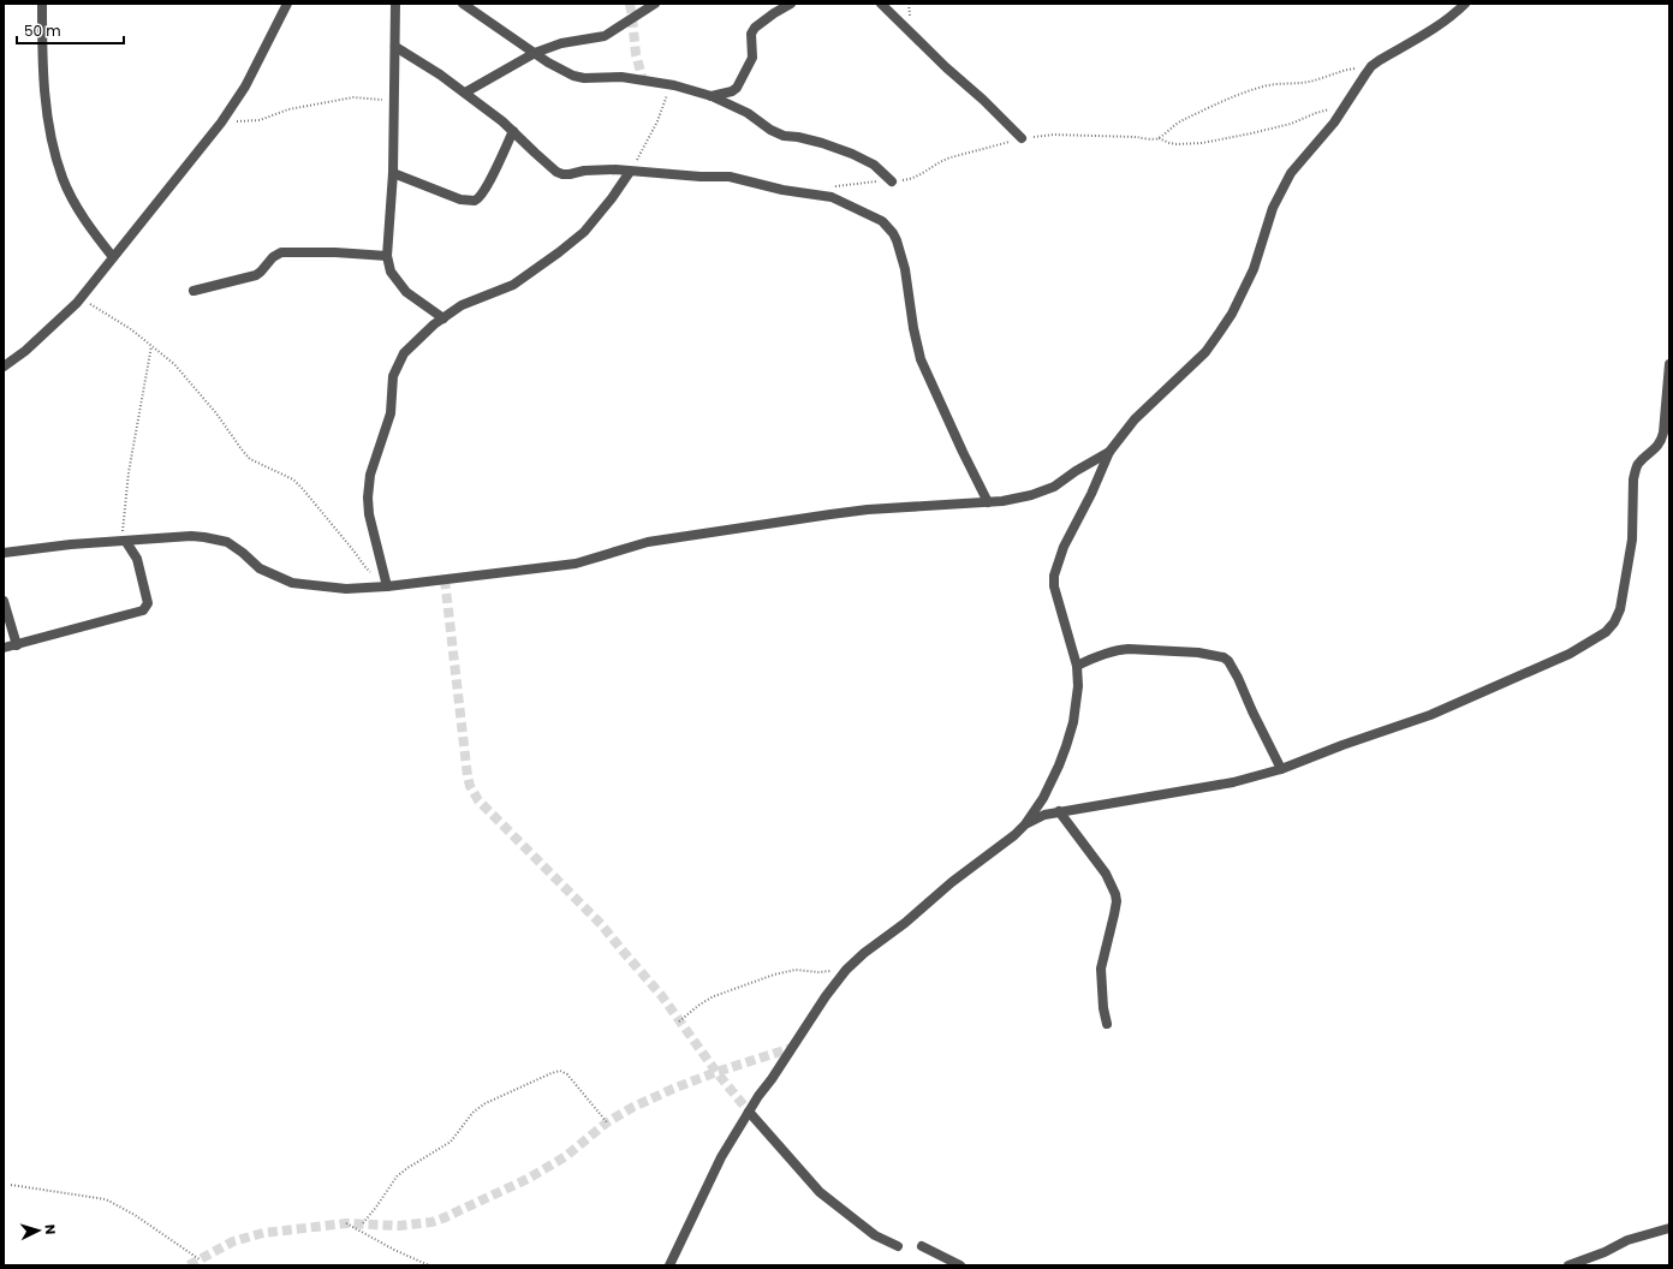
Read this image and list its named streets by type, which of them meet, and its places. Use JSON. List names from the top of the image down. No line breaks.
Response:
{"scale_bar":"50 m","north":"right"}
